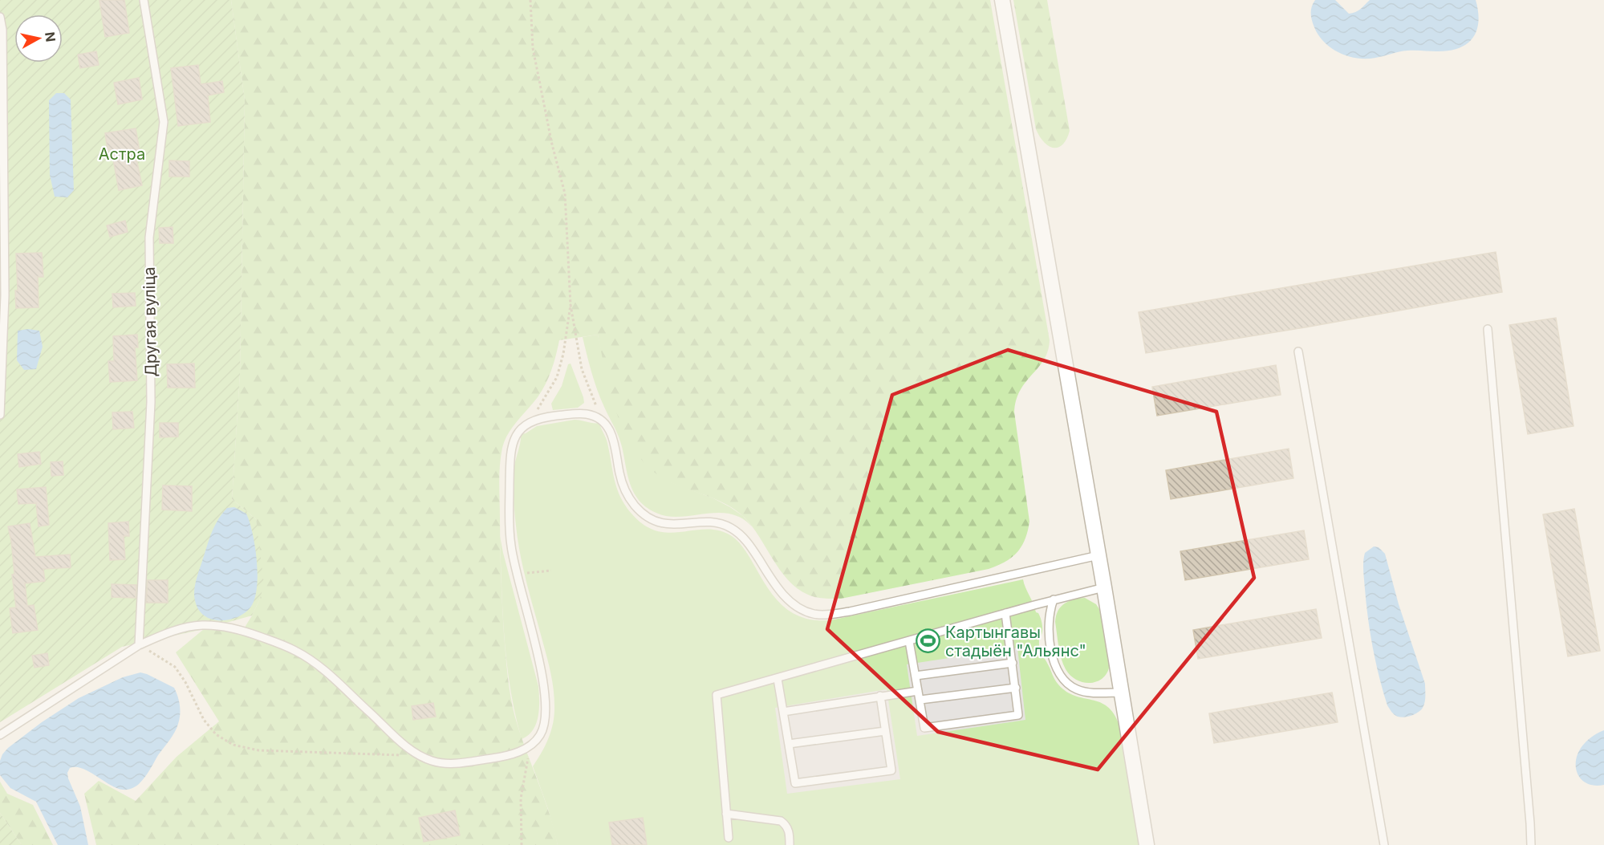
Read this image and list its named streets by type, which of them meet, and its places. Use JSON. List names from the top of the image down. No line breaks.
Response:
{"streets":{"lane":["Другая вуліца"]},"parks":["Астра"],"places":{"sports":["Картынгавы стадыён \"Альянс\""]},"north":"right"}
